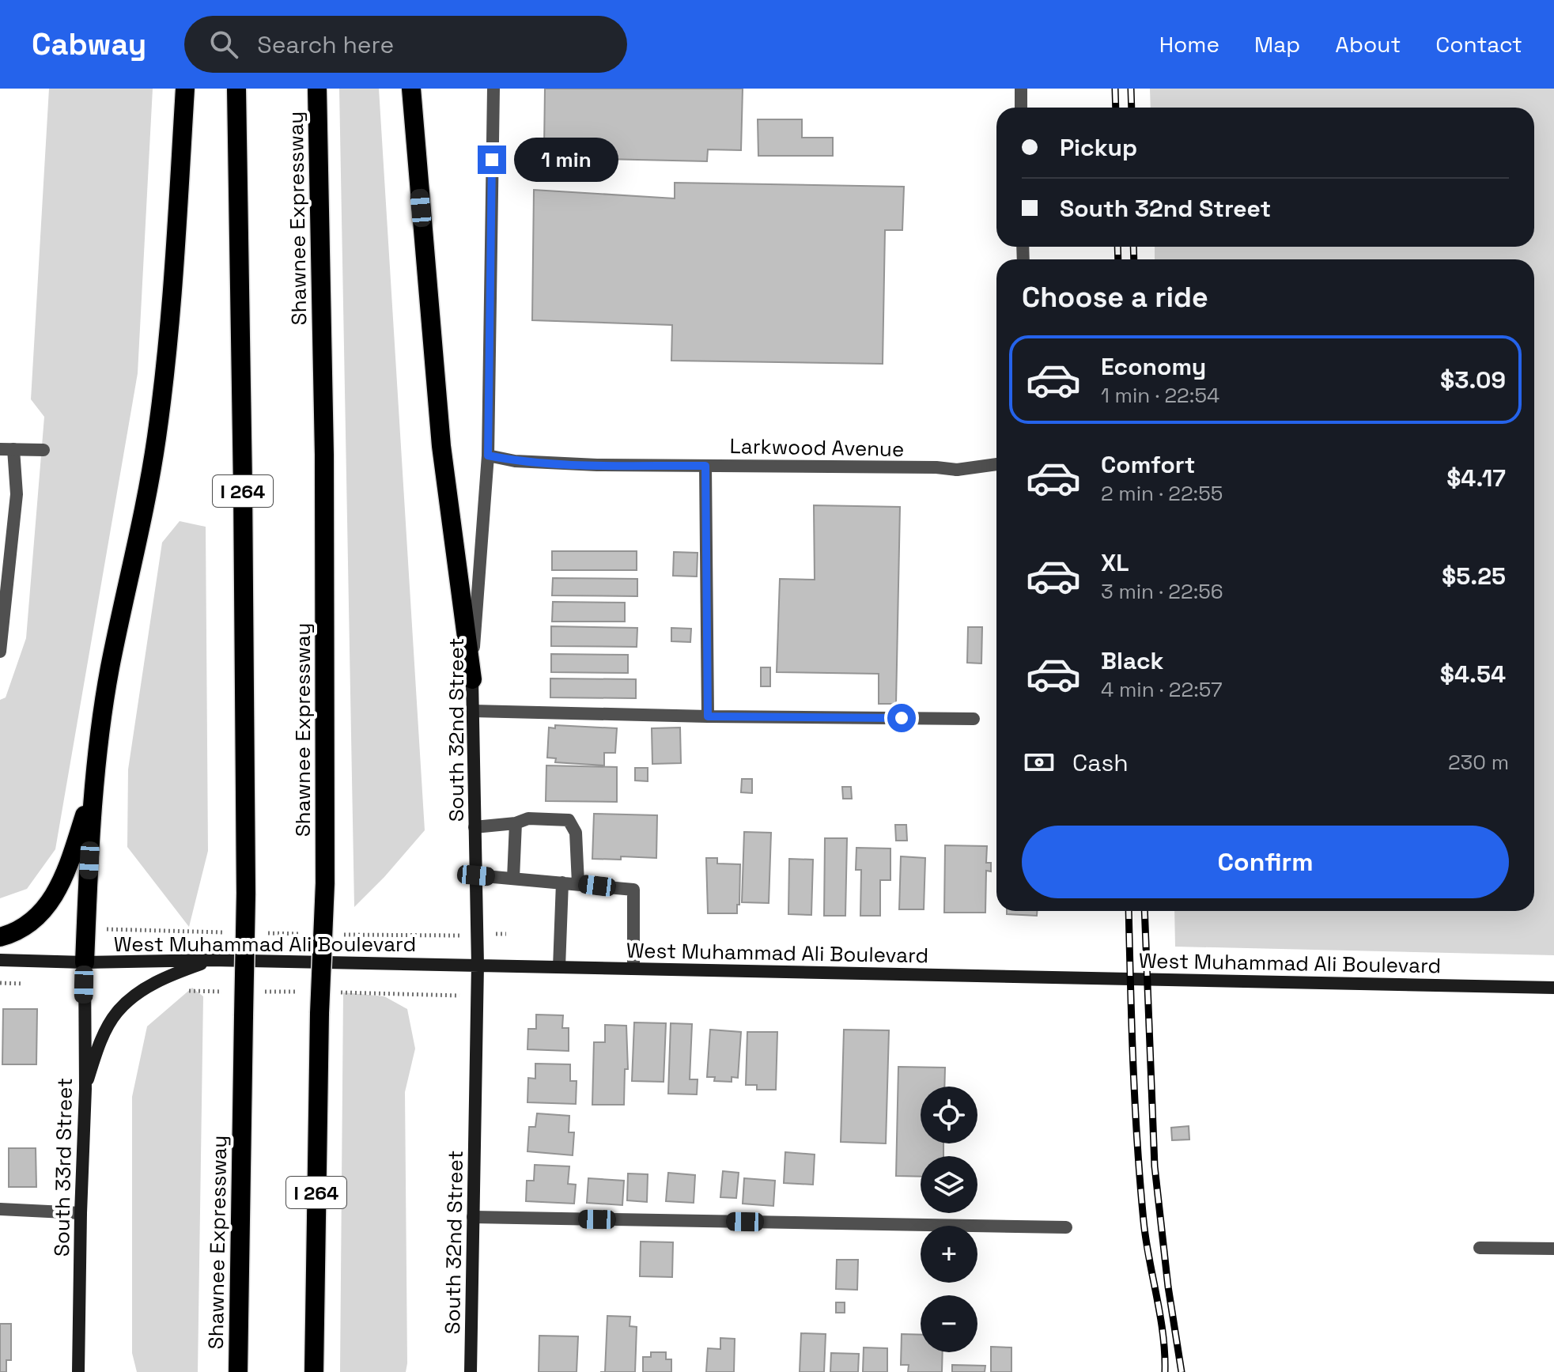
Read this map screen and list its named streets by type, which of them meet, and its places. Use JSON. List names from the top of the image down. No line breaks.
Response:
{"streets":{"highway":["Shawnee Expressway","I 264"],"main road":["South 32nd Street","West Muhammad Ali Boulevard","South 33rd Street"],"street":["Larkwood Avenue"]},"crossings":[["Larkwood Avenue","South 32nd Street"],["South 32nd Street","West Muhammad Ali Boulevard"],["West Muhammad Ali Boulevard","South 33rd Street"]],"page":{"header":"Cabway","search":"Search here","nav":["Home","Map","About","Contact"],"banner":["Pickup","South 32nd Street"],"bubble":"1 min","heading":"Choose a ride","list":[{"name":"Economy","note":"1 min · 22:54","value":"$3.09"},{"name":"Comfort","note":"2 min · 22:55","value":"$4.17"},{"name":"XL","note":"3 min · 22:56","value":"$5.25"},{"name":"Black","note":"4 min · 22:57","value":"$4.54"}],"pay":["Cash","230 m"],"buttons":"Confirm","map_buttons":["+","−"]}}
